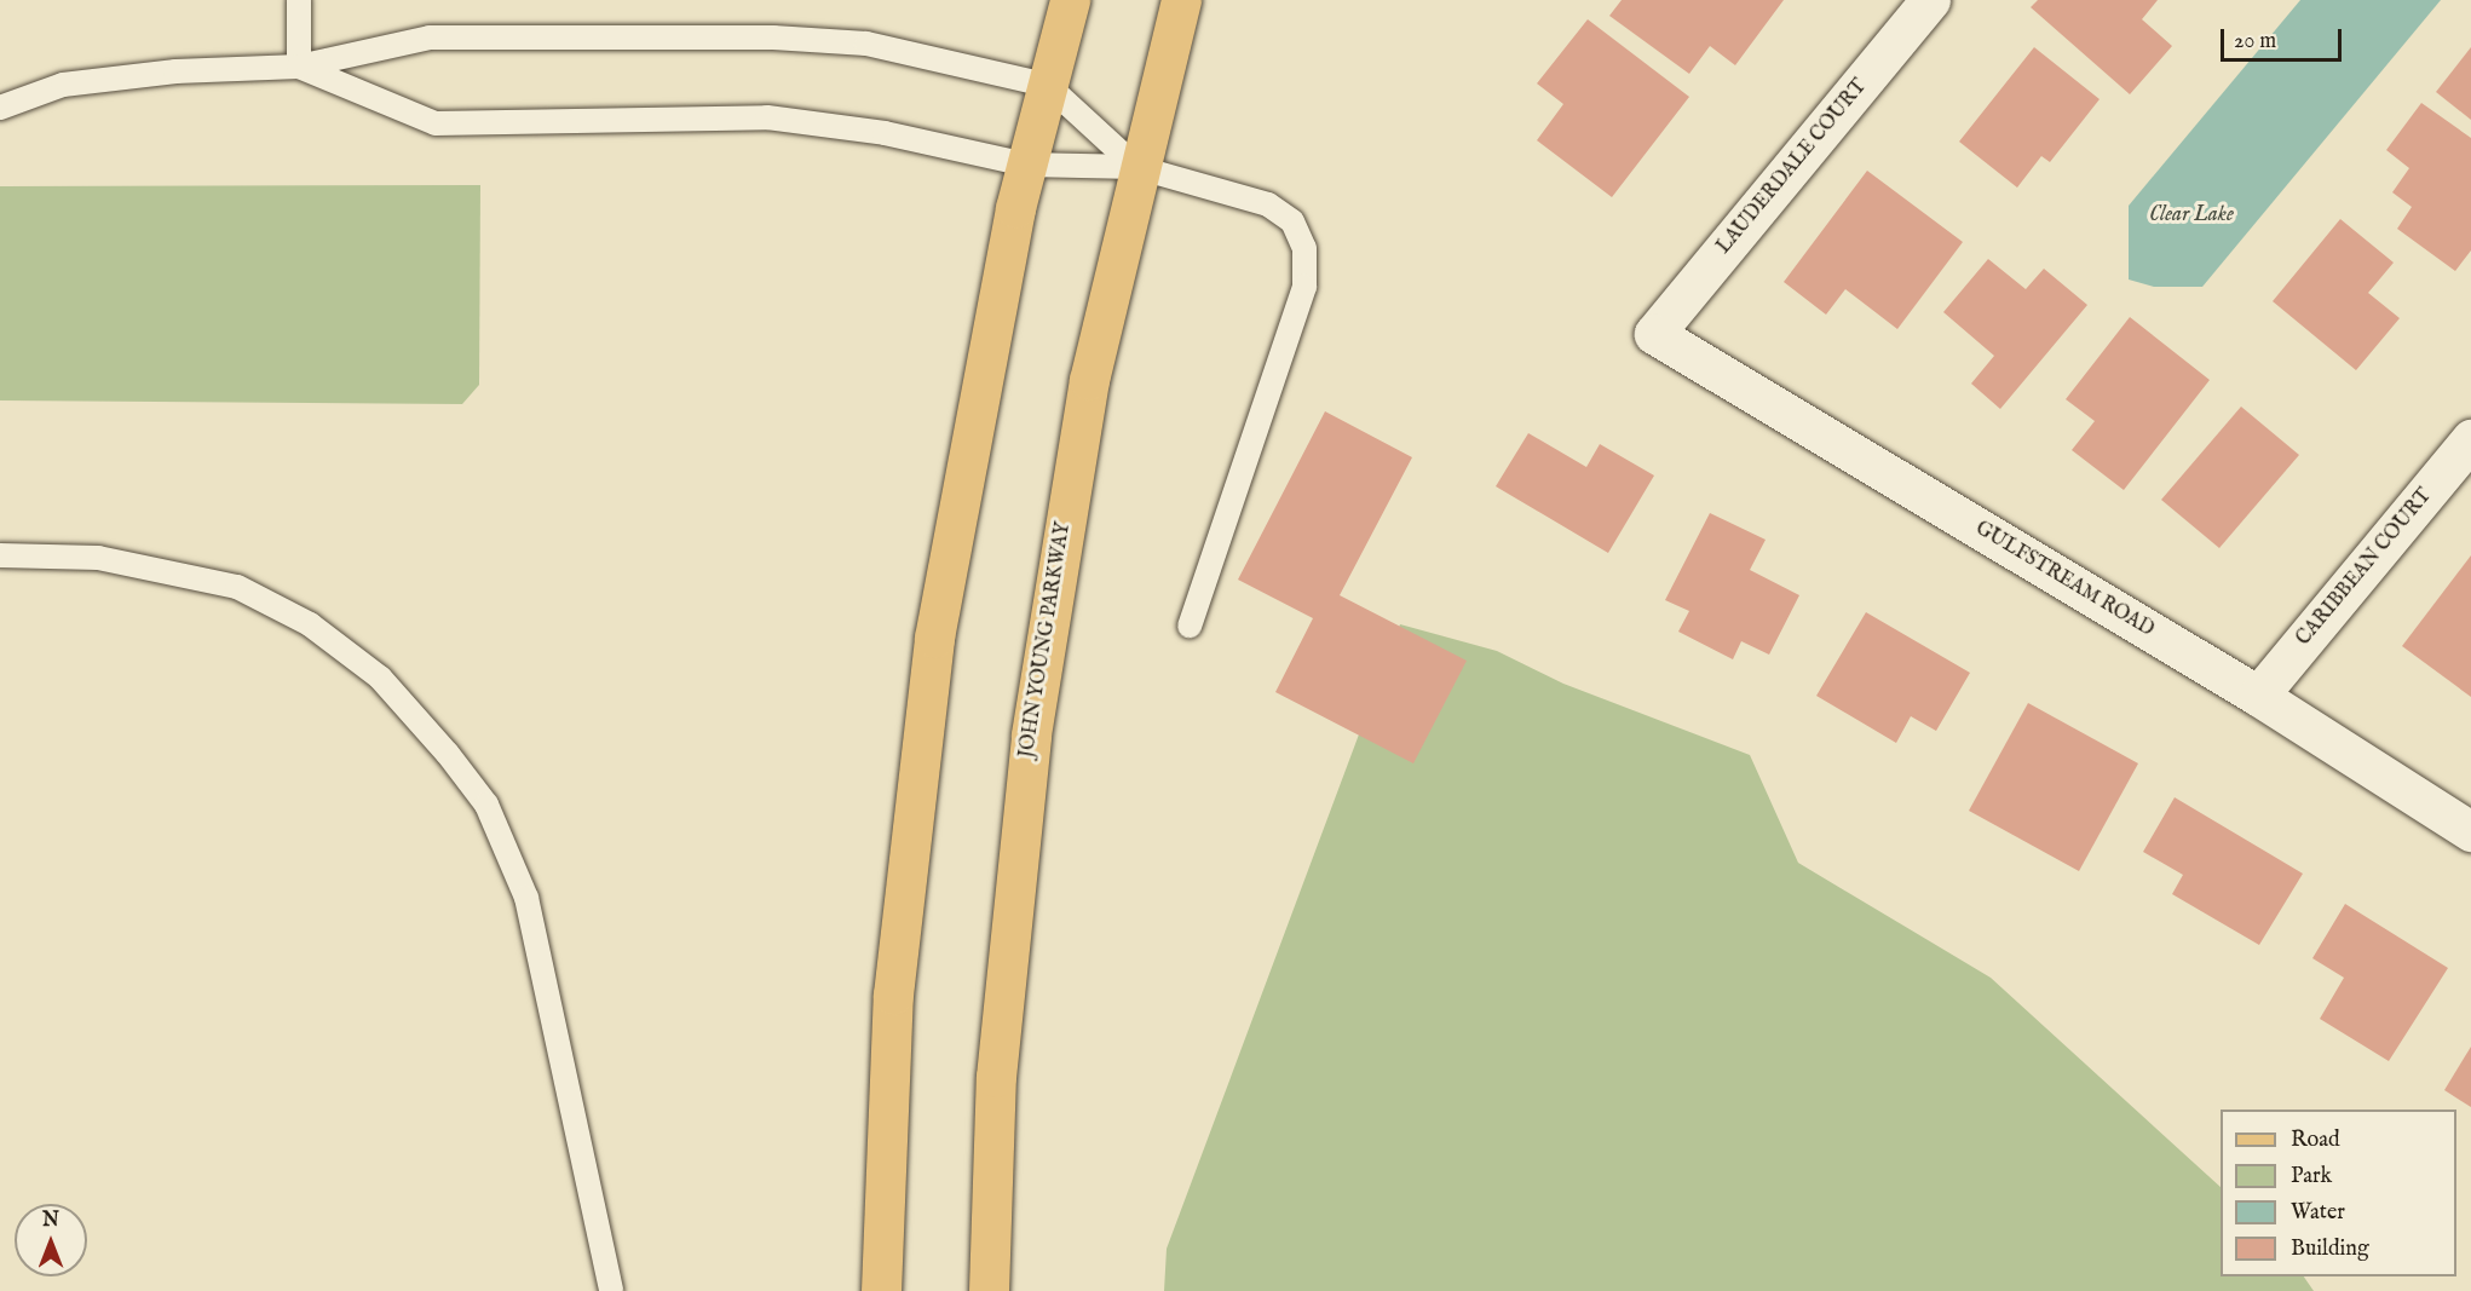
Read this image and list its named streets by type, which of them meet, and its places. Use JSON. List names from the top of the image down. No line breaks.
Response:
{"streets":{"main road":["JOHN YOUNG PARKWAY"],"street":["LAUDERDALE COURT","CARIBBEAN COURT","GULFSTREAM ROAD"]},"crossings":[["LAUDERDALE COURT","GULFSTREAM ROAD"],["CARIBBEAN COURT","GULFSTREAM ROAD"]],"water":["Clear Lake"],"legend":["Road","Park","Water","Building"],"scale_bar":"20 m","north":"top"}
